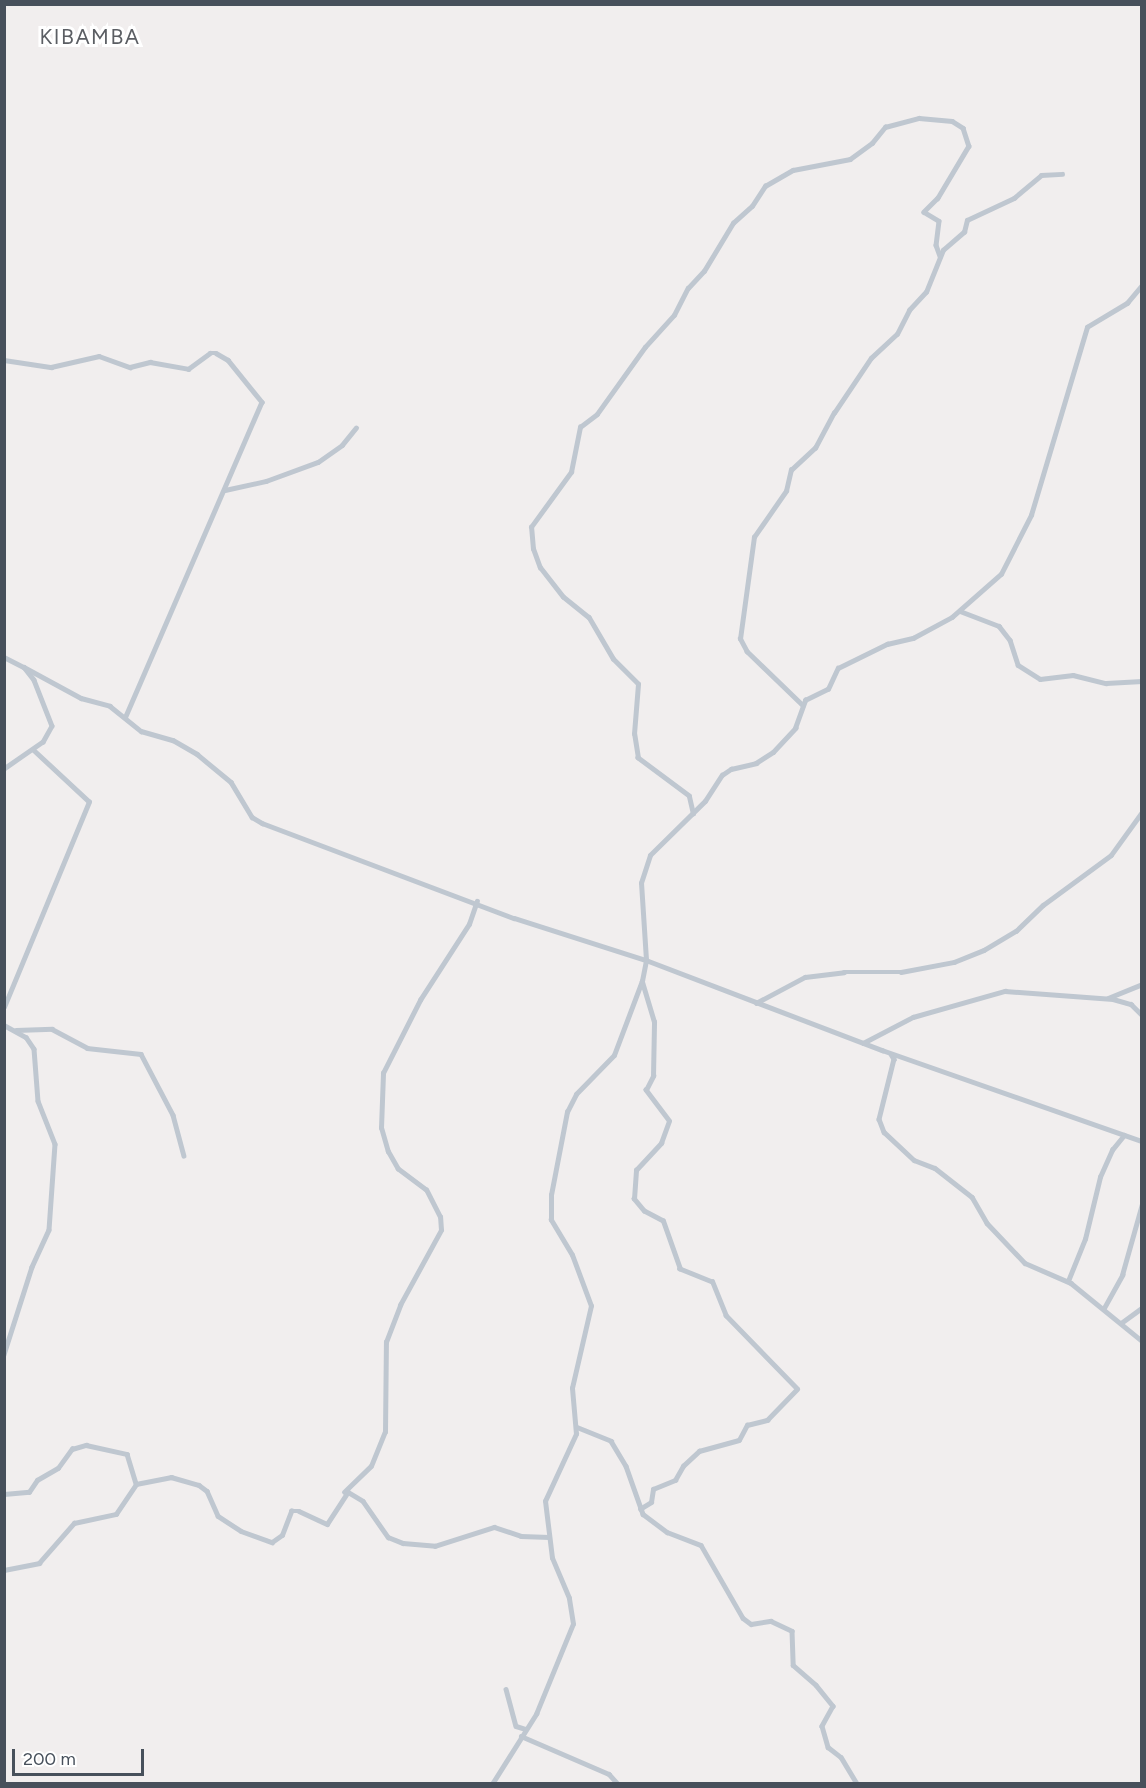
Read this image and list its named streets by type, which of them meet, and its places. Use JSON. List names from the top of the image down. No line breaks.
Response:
{"districts":["KIBAMBA"],"scale_bar":"200 m"}
